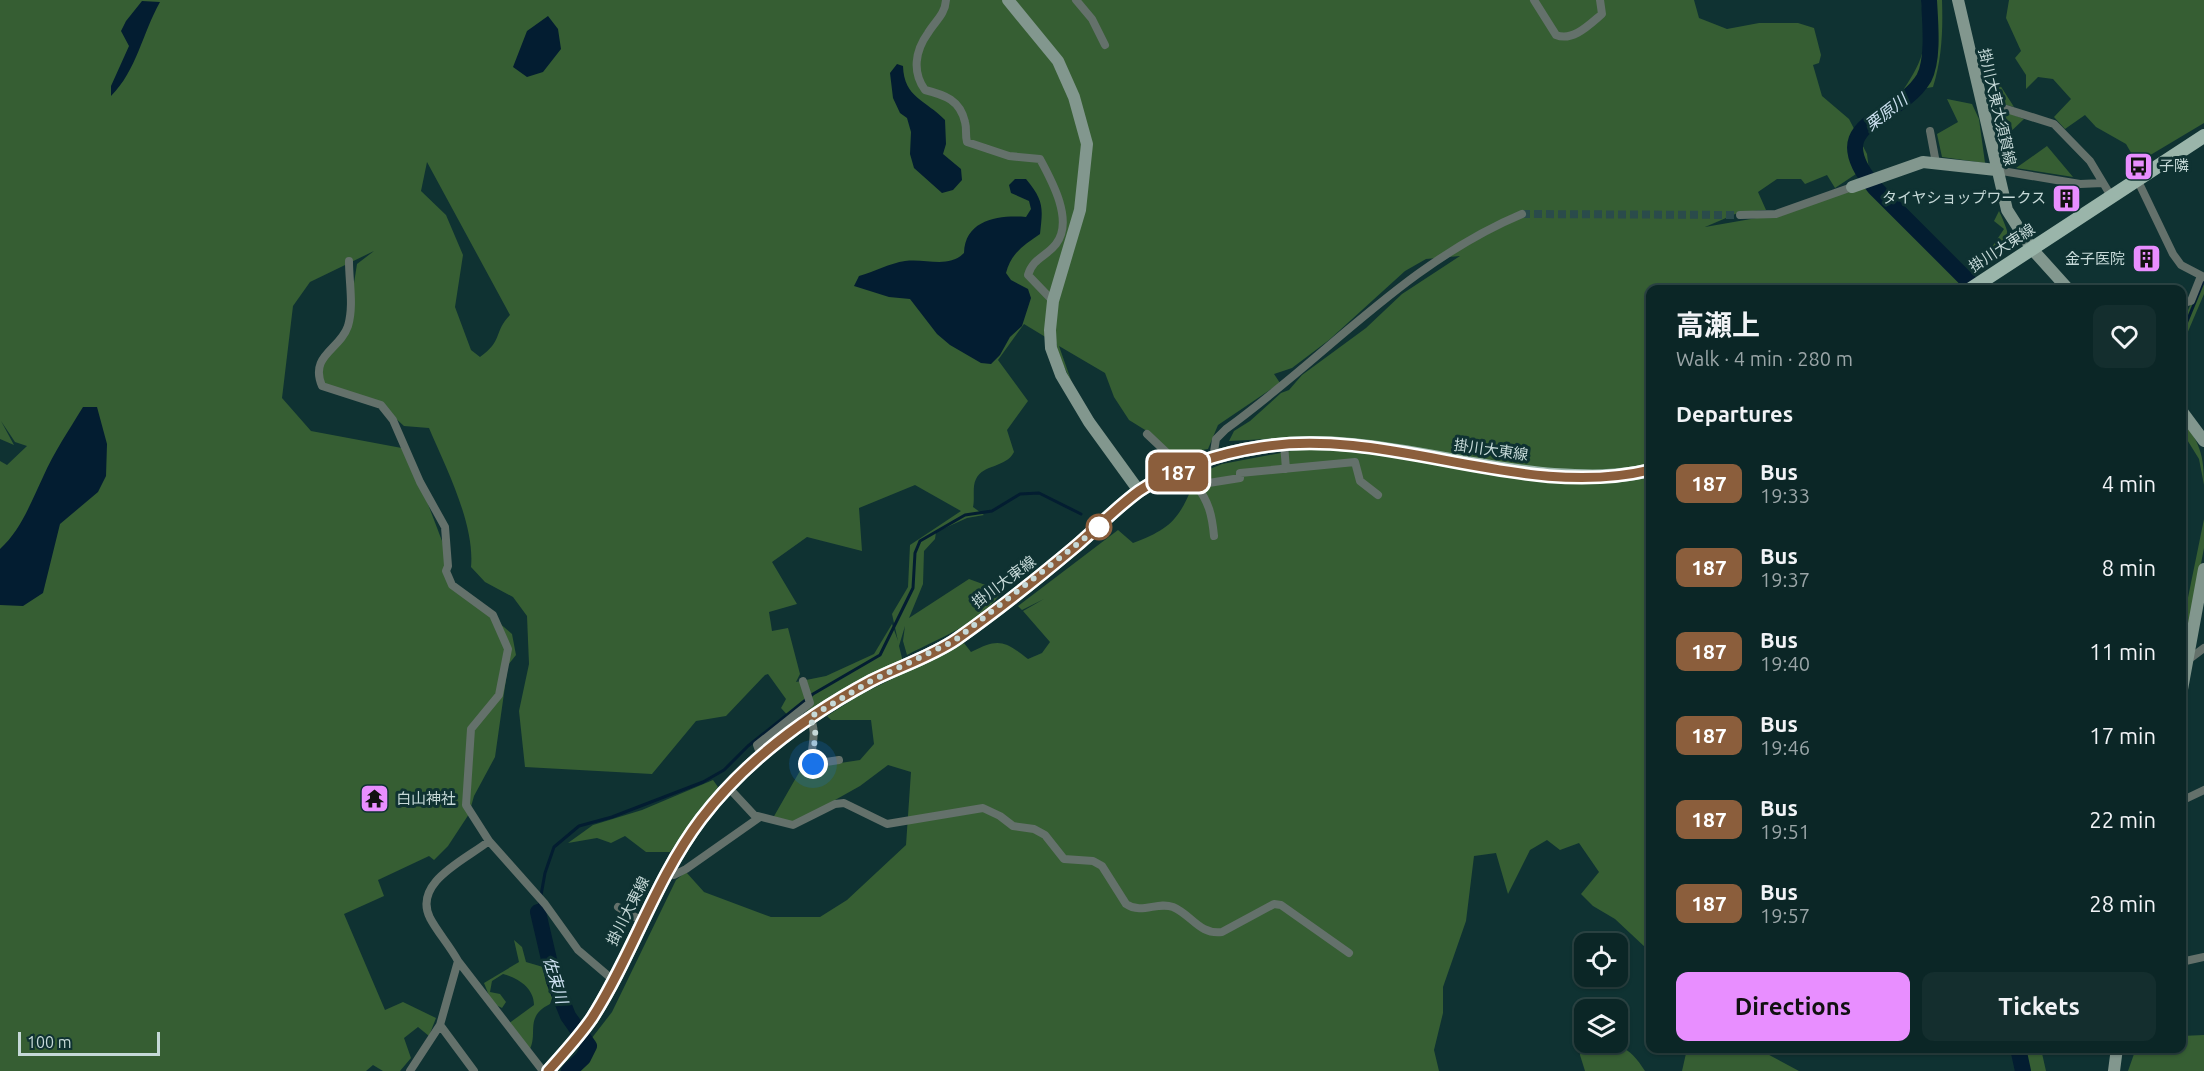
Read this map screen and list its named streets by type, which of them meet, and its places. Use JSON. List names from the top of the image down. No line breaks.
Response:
{"streets":{"main road":["掛川大東線"],"street":["掛川大東大須賀線"]},"crossings":[["掛川大東大須賀線","掛川大東線"]],"water":["栗原川","佐束川"],"places":{"bus stop":["子隣"],"building":["タイヤショップワークス","金子医院"],"temple":["白山神社"]},"lines":["bus line 187"],"scale_bar":"100 m","page":{"on_map":"187","heading":[["高瀬上","Walk · 4 min · 280 m"],"Departures"],"list":[{"mark":"187","name":"Bus","note":"19:33","value":"4 min"},{"mark":"187","name":"Bus","note":"19:37","value":"8 min"},{"mark":"187","name":"Bus","note":"19:40","value":"11 min"},{"mark":"187","name":"Bus","note":"19:46","value":"17 min"},{"mark":"187","name":"Bus","note":"19:51","value":"22 min"},{"mark":"187","name":"Bus","note":"19:57","value":"28 min"}],"buttons":["Directions","Tickets"],"scale":"100 m"}}
